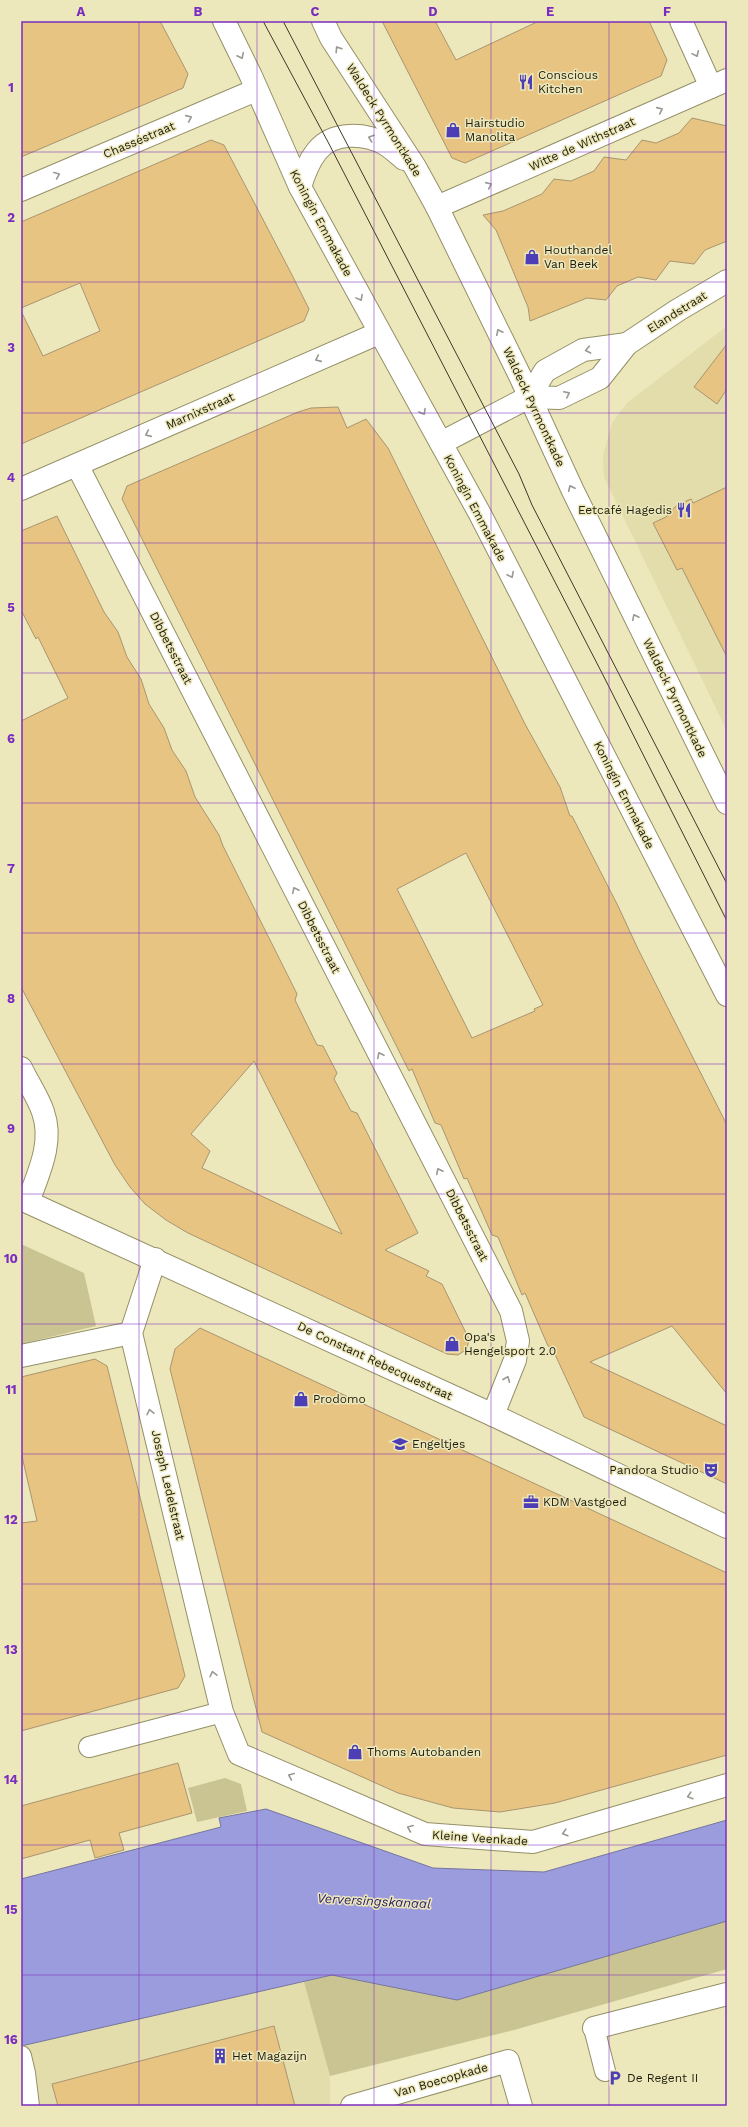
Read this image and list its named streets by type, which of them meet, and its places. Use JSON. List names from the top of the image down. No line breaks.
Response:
{"streets":{"street":["Waldeck Pyrmontkade","Chasséstraat","Witte de Withstraat","Koningin Emmakade","Elandstraat","Marnixstraat","Dibbetsstraat","De Constant Rebecquestraat","Joseph Ledelstraat","Kleine Veenkade","Van Boecopkade"]},"crossings":[["Waldeck Pyrmontkade","Witte de Withstraat"],["Waldeck Pyrmontkade","Elandstraat"],["Chasséstraat","Koningin Emmakade"],["Koningin Emmakade","Elandstraat"],["Koningin Emmakade","Marnixstraat"],["Marnixstraat","Dibbetsstraat"],["Dibbetsstraat","De Constant Rebecquestraat"],["Joseph Ledelstraat","Kleine Veenkade"]],"one_way":["Waldeck Pyrmontkade","Chasséstraat","Witte de Withstraat","Koningin Emmakade","Marnixstraat","Dibbetsstraat","Joseph Ledelstraat","Kleine Veenkade"],"water":["Verversingskanaal"],"places":{"restaurant":["Conscious Kitchen","Eetcafé Hagedis"],"shop":["Hairstudio Manolita","Houthandel Van Beek","Opa's Hengelsport 2.0","Prodomo","Thoms Autobanden"],"school or university":["Engeltjes"],"theatre":["Pandora Studio"],"office":["KDM Vastgoed"],"building":["Het Magazijn"],"parking":["De Regent II"]},"grid":{"columns":["A","B","C","D","E","F"],"rows":["1","2","3","4","5","6","7","8","9","10","11","12","13","14","15","16"]}}
